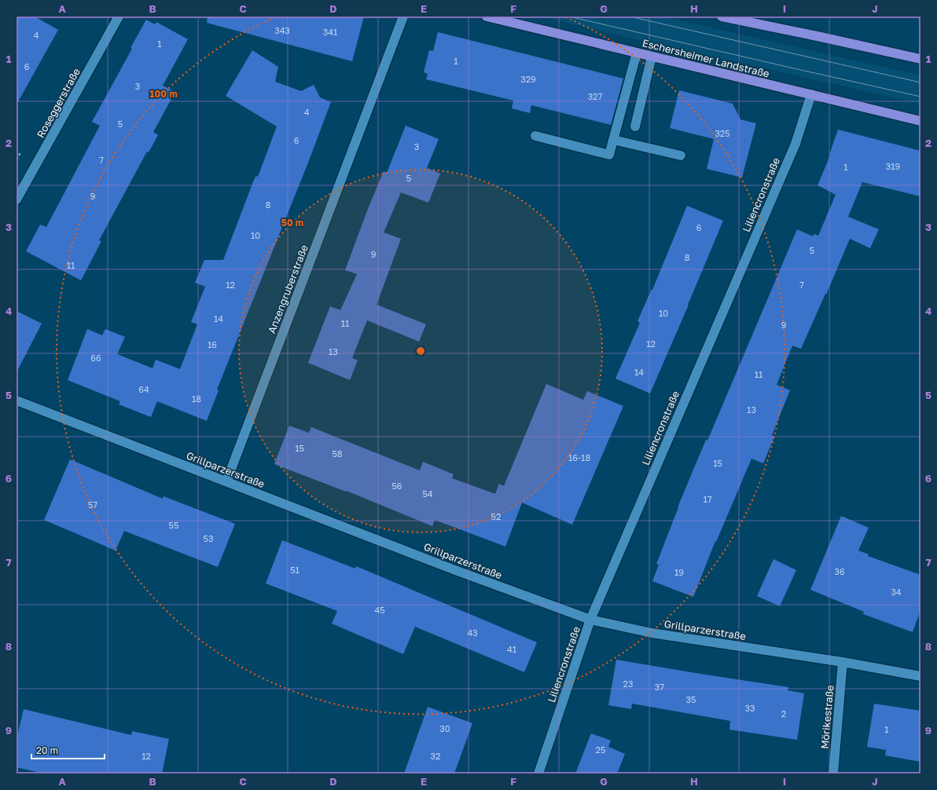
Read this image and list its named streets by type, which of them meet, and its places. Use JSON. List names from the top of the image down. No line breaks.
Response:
{"streets":{"main road":["Eschersheimer Landstraße"],"street":["Roseggerstraße","Liliencronstraße","Anzengruberstraße","Grillparzerstraße","Mörikestraße"]},"crossings":[["Eschersheimer Landstraße","Liliencronstraße"],["Liliencronstraße","Grillparzerstraße"],["Anzengruberstraße","Grillparzerstraße"],["Grillparzerstraße","Mörikestraße"]],"house_numbers":["343","341","4","1","1","6","329","3","327","4","5","325","6","3","7","319","1","5","9","8","6","10","5","9","8","11","12","7","10","14","11","9","12","16","13","66","14","11","64","18","13","15","58","16-18","15","56","54","17","57","52","55","53","51","36","19","34","45","43","41","23","37","35","33","2","30","1","25","12","32"],"scale_bar":"20 m","grid":{"columns":["A","B","C","D","E","F","G","H","I","J"],"rows":["1","2","3","4","5","6","7","8","9"]},"rings":["100 m","50 m"]}
